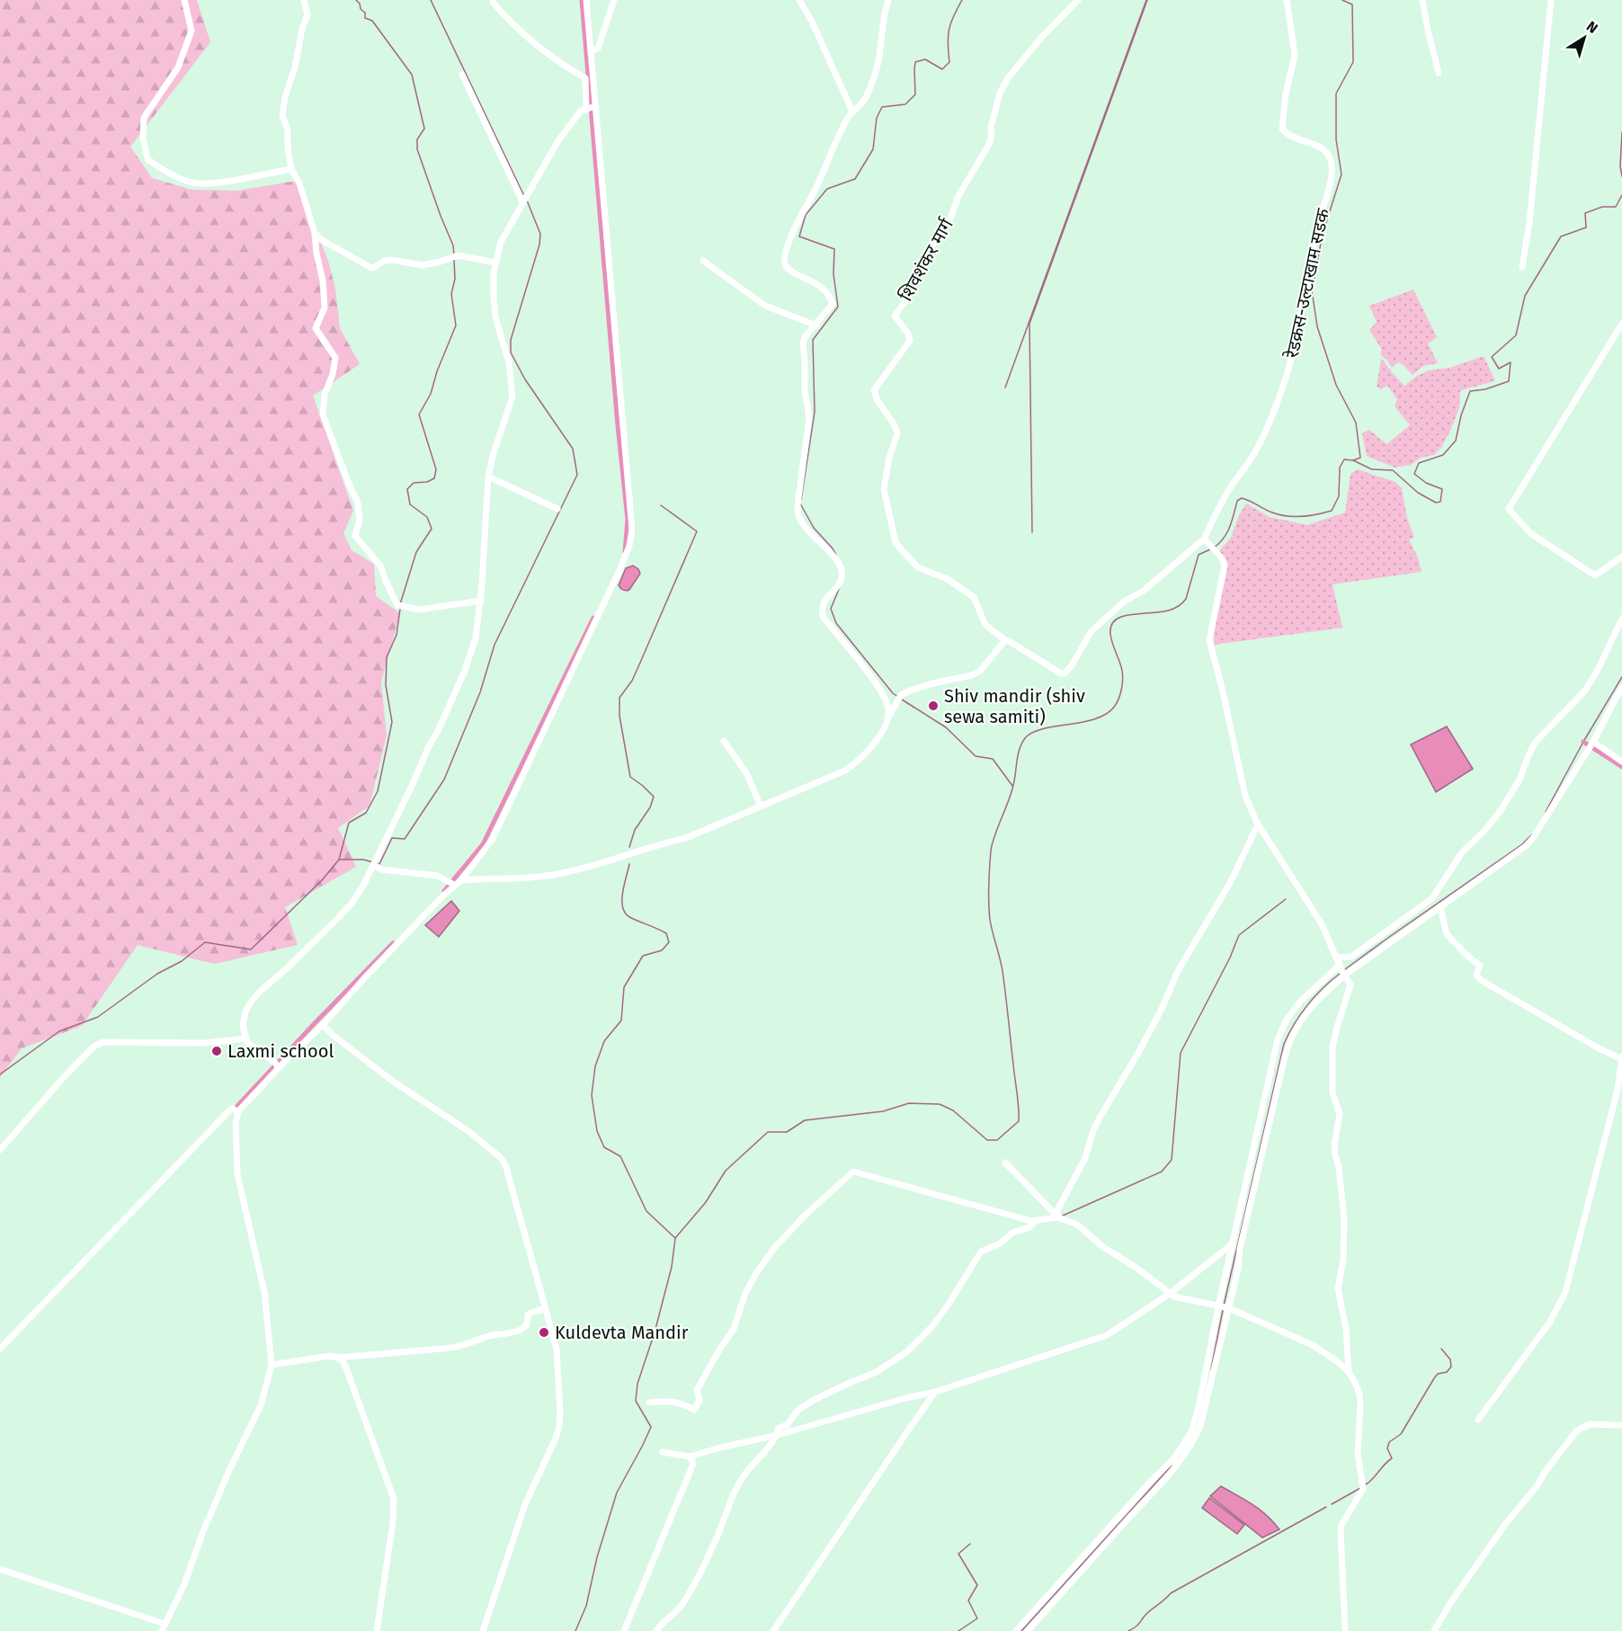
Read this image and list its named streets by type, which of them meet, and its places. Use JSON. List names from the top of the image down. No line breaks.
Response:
{"streets":{"street":["शिवशंकर मार्ग","रेडक्रस-उल्टाखाम सडक"]},"places":["Shiv mandir (shiv sewa samiti)","Laxmi school","Kuldevta Mandir"],"north":"top right"}
